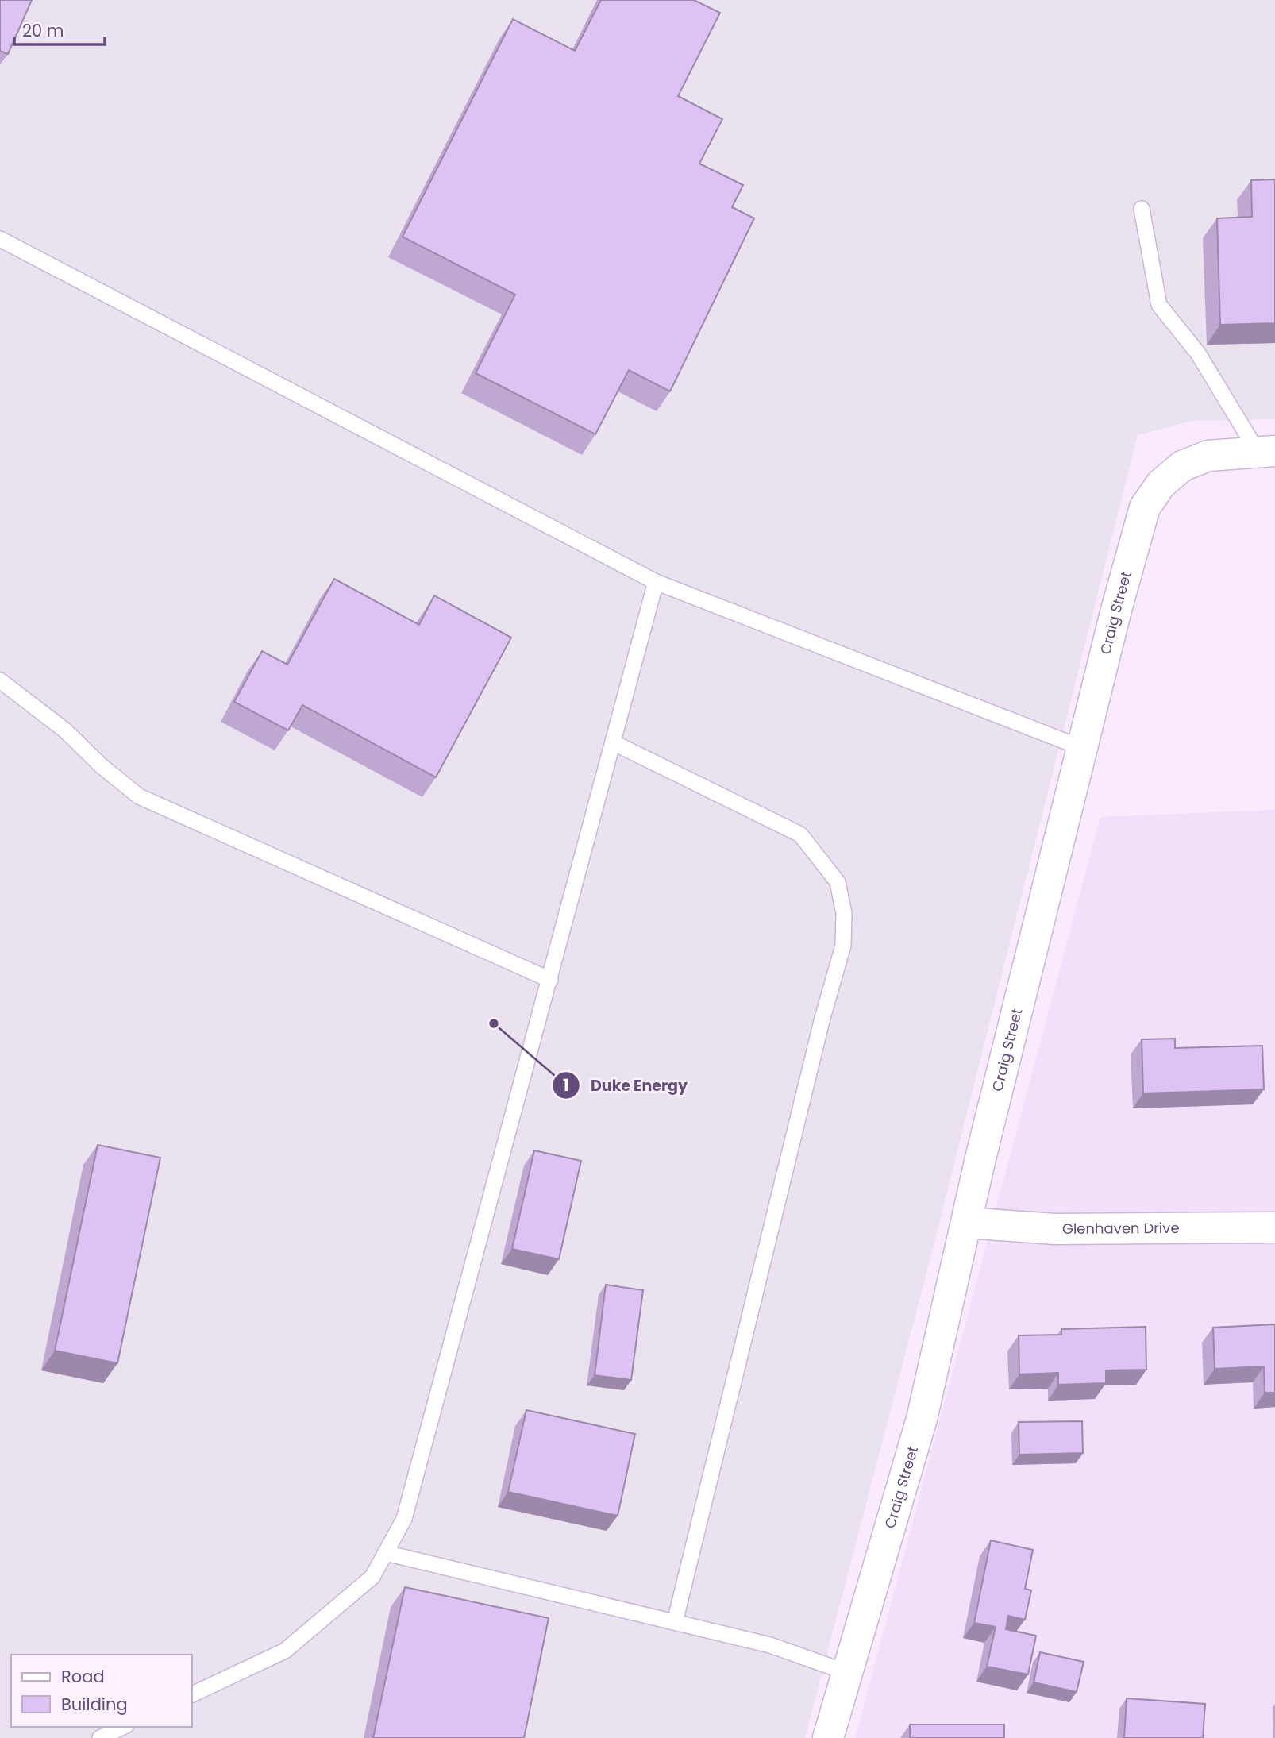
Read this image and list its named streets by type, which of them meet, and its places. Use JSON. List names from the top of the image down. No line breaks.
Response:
{"streets":{"street":["Craig Street","Glenhaven Drive"]},"crossings":[["Craig Street","Glenhaven Drive"]],"places":["Duke Energy"],"legend":["Road","Building"],"scale_bar":"20 m"}
